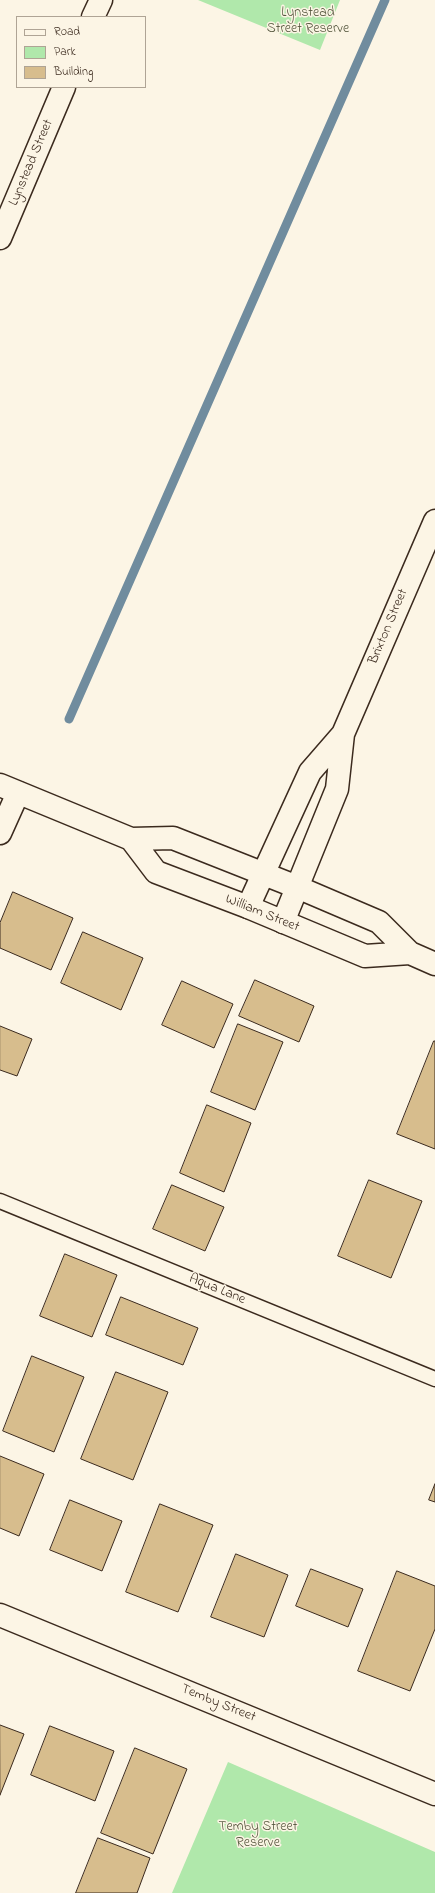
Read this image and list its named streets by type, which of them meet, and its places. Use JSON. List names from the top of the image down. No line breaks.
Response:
{"streets":{"main road":["Lynstead Street","Brixton Street","William Street","Temby Street"],"lane":["Aqua Lane"]},"crossings":[["Brixton Street","William Street"]],"parks":["Lynstead Street Reserve","Temby Street Reserve"],"legend":["Road","Park","Building"]}
